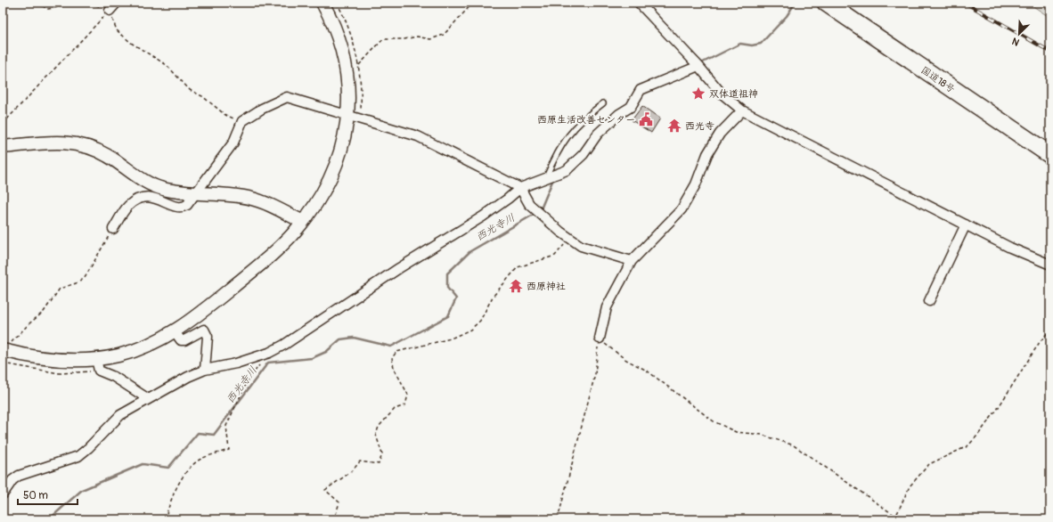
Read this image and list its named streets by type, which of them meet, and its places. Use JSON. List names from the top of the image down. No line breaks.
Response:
{"streets":{"highway":["国道18号"]},"water":["西光寺川"],"places":{"place":["双体道祖神"],"public building":["西原生活改善センター"],"temple":["西光寺","西原神社"]},"scale_bar":"50 m","north":"bottom left"}
